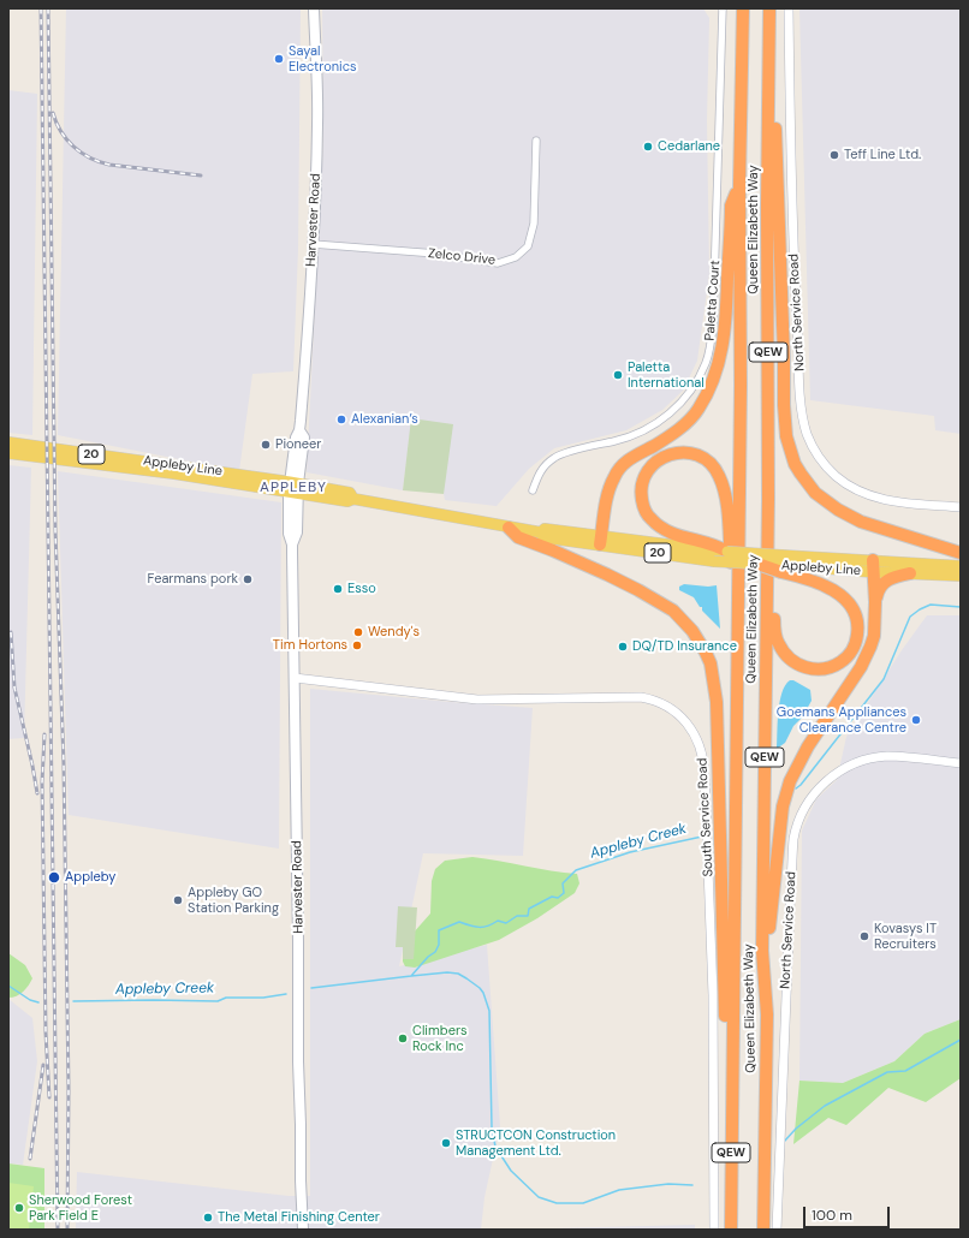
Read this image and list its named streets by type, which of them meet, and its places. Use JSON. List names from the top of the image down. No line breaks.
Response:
{"streets":{"highway":["Queen Elizabeth Way","QEW"],"main road":["Harvester Road","20","Appleby Line"],"street":["Zelco Drive","Paletta Court","North Service Road","South Service Road"]},"crossings":[["Harvester Road","Zelco Drive"],["Harvester Road","Appleby Line"],["Harvester Road","South Service Road"]],"districts":["APPLEBY"],"water":["Appleby Creek"],"places":["Sayal Electronics","Cedarlane","Teff Line Ltd.","Paletta International","Alexanian’s","Pioneer","Fearmans pork","Esso","Wendy's","Tim Hortons","DQ/TD Insurance","Goemans Appliances Clearance Centre","Appleby","Appleby GO Station Parking","Kovasys IT Recruiters","Climbers Rock Inc","STRUCTCON Construction Management Ltd.","Sherwood Forest Park Field E","The Metal Finishing Center"],"scale_bar":"100 m"}
